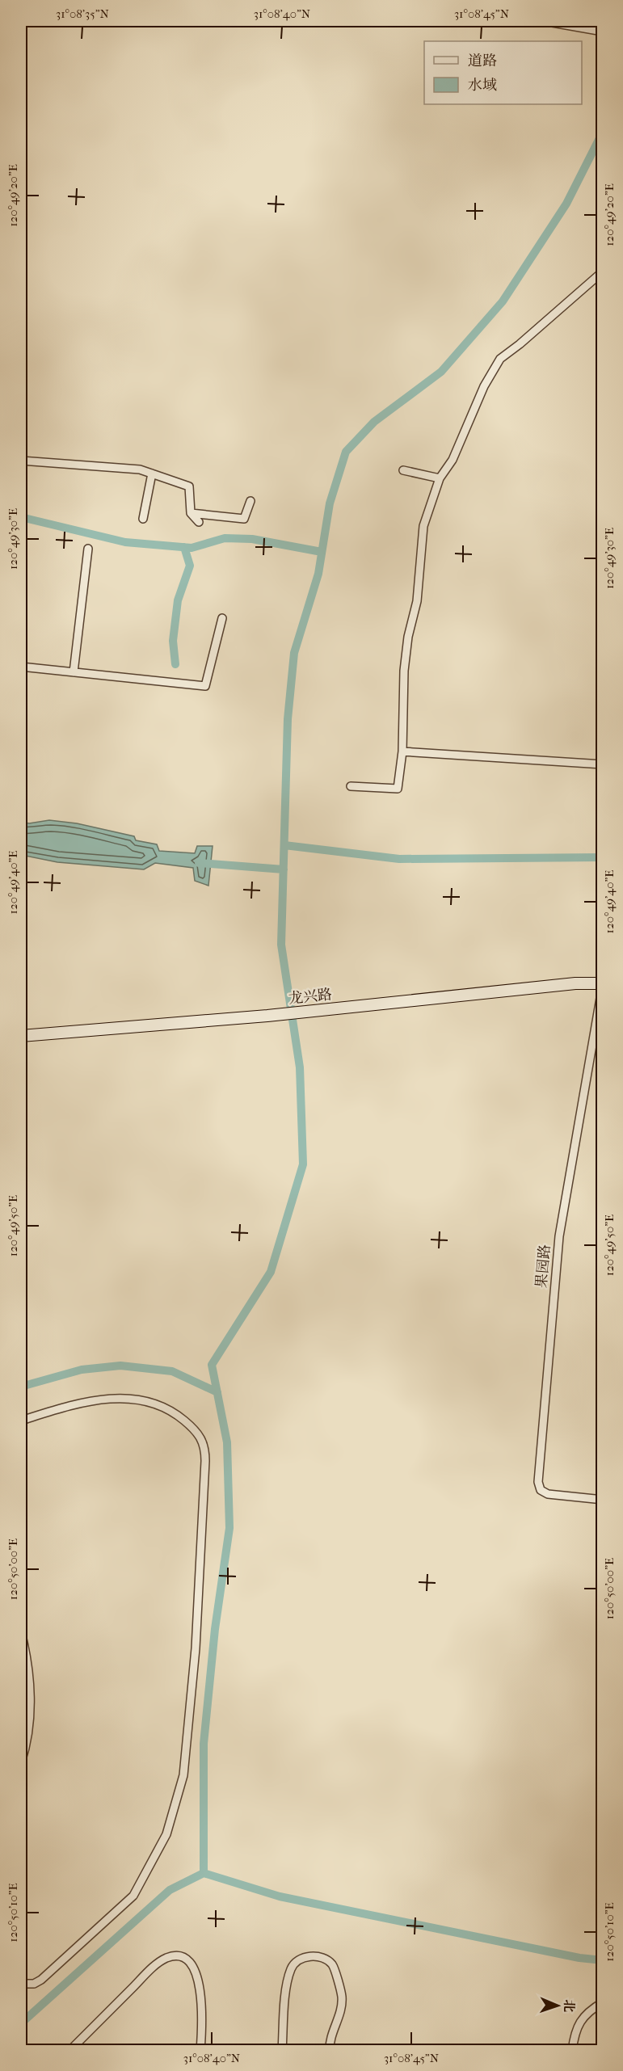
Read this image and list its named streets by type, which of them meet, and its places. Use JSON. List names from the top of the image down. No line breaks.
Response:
{"streets":{"street":["龙兴路","果园路"]},"crossings":[["龙兴路","果园路"]],"legend":["道路","水域"],"north":"right","coordinates":["31°08'35\"N","31°08'40\"N","31°08'45\"N","120°49'20\"E","120°49'30\"E","120°49'40\"E","120°49'50\"E","120°50'00\"E","120°50'10\"E"]}
